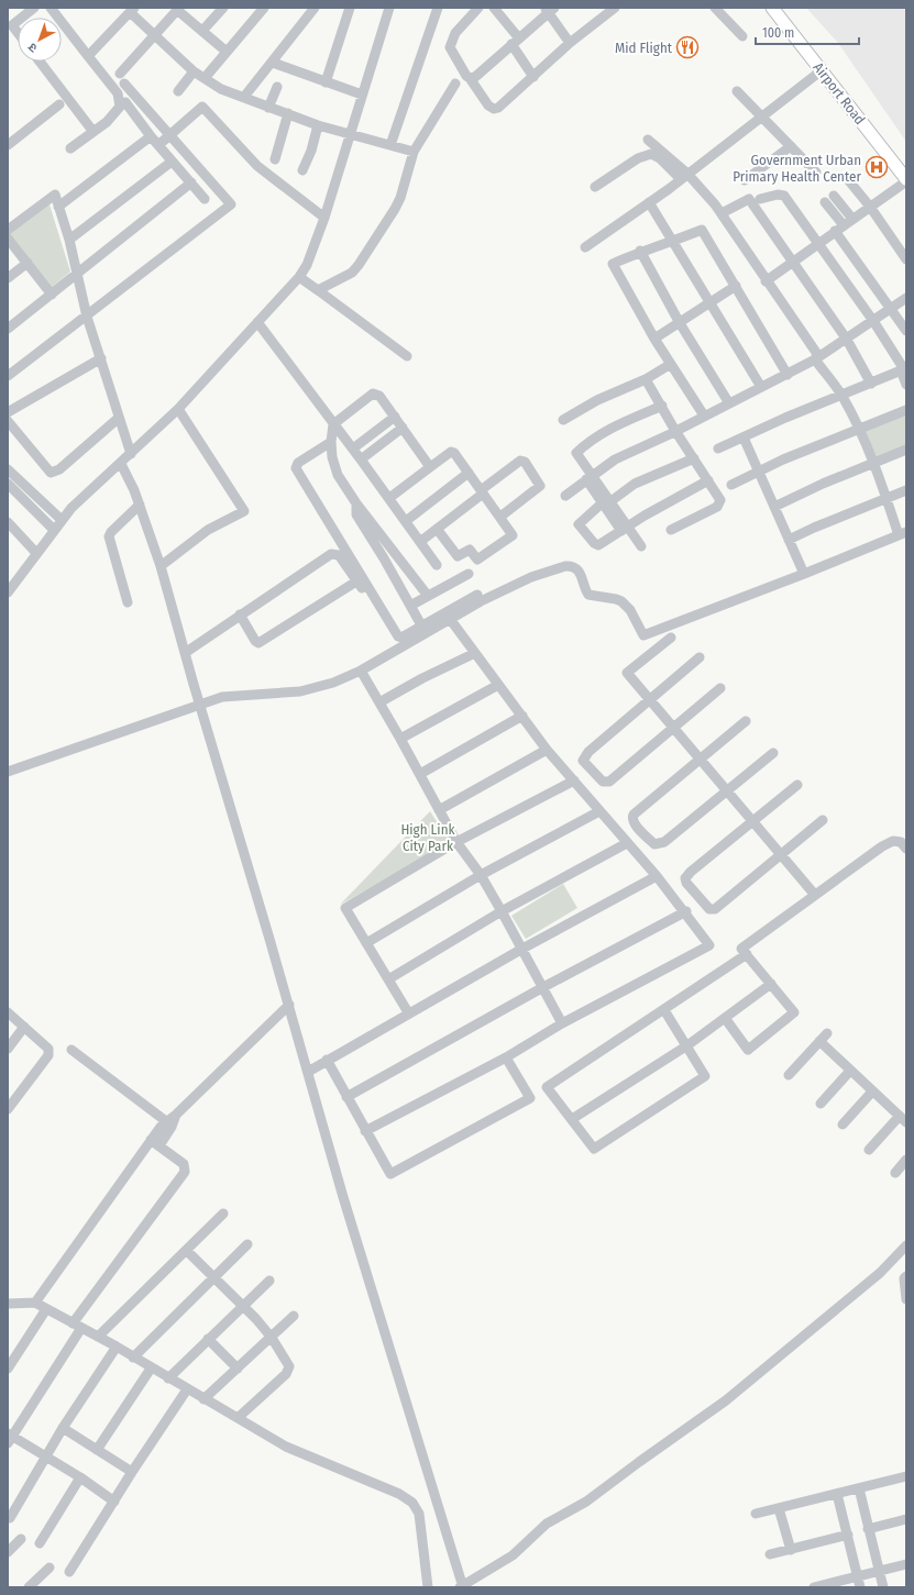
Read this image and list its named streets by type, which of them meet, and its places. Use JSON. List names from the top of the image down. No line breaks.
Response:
{"streets":{"main road":["Airport Road"]},"parks":["High Link City Park"],"places":{"restaurant":["Mid Flight"],"hospital":["Government Urban Primary Health Center"]},"scale_bar":"100 m","north":"bottom left"}
